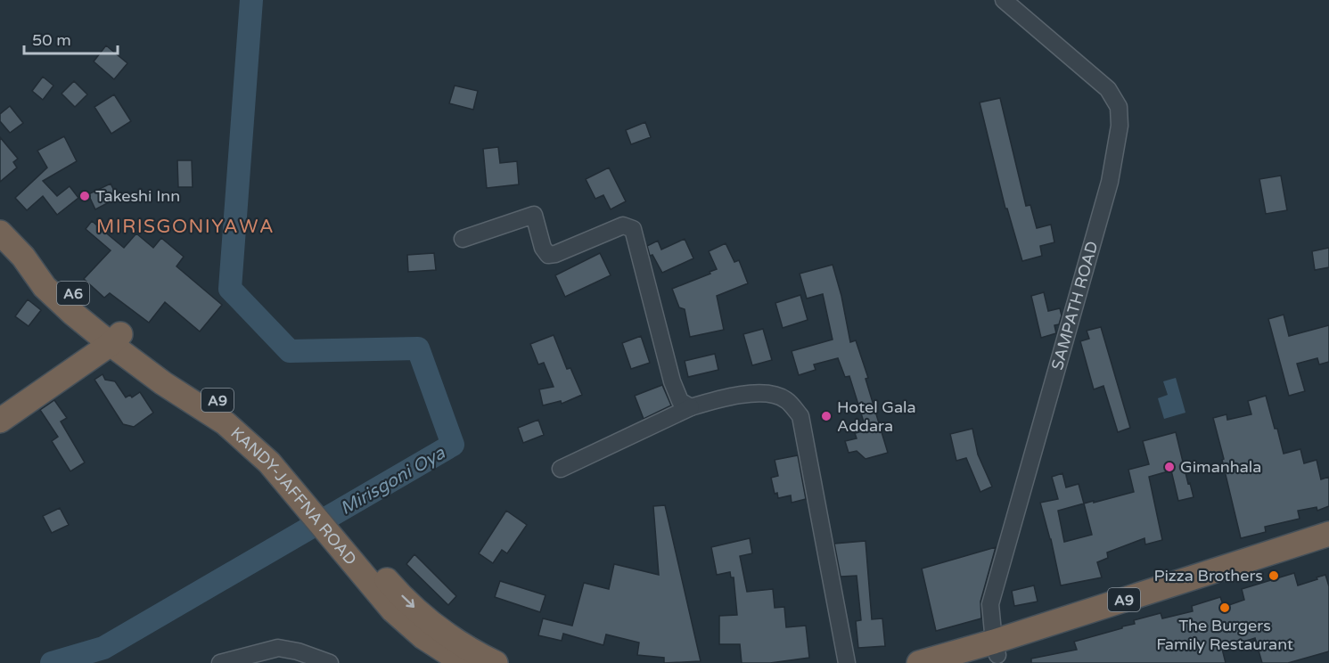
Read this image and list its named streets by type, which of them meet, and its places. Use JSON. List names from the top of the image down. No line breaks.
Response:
{"streets":{"highway":["A6","A9","KANDY-JAFFNA ROAD"],"street":["SAMPATH ROAD"]},"crossings":[["A6","KANDY-JAFFNA ROAD"],["SAMPATH ROAD","A9"]],"districts":["MIRISGONIYAWA"],"water":["Mirisgoni Oya"],"places":["Takeshi Inn","Hotel Gala Addara","Gimanhala","Pizza Brothers","The Burgers Family Restaurant"],"scale_bar":"50 m"}
